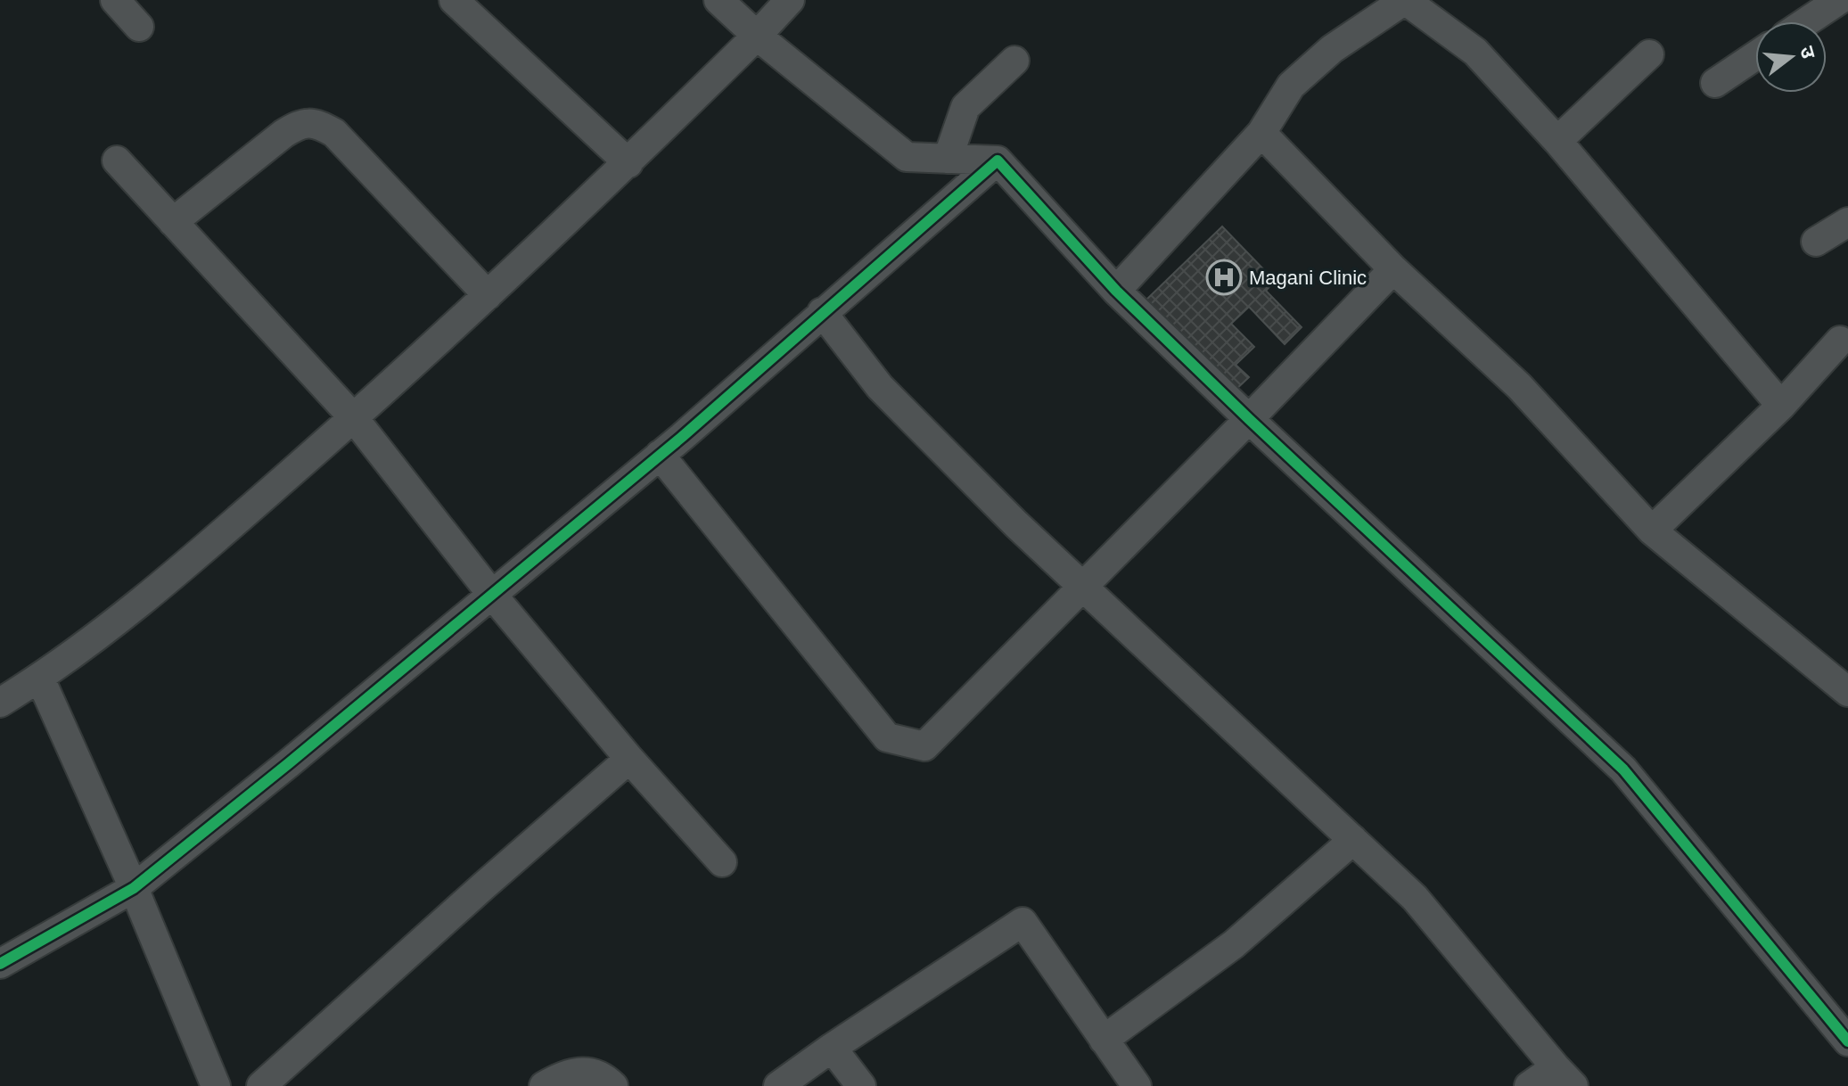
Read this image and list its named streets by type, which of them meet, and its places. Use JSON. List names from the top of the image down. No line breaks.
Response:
{"places":{"hospital":["Magani Clinic"]},"north":"right"}
